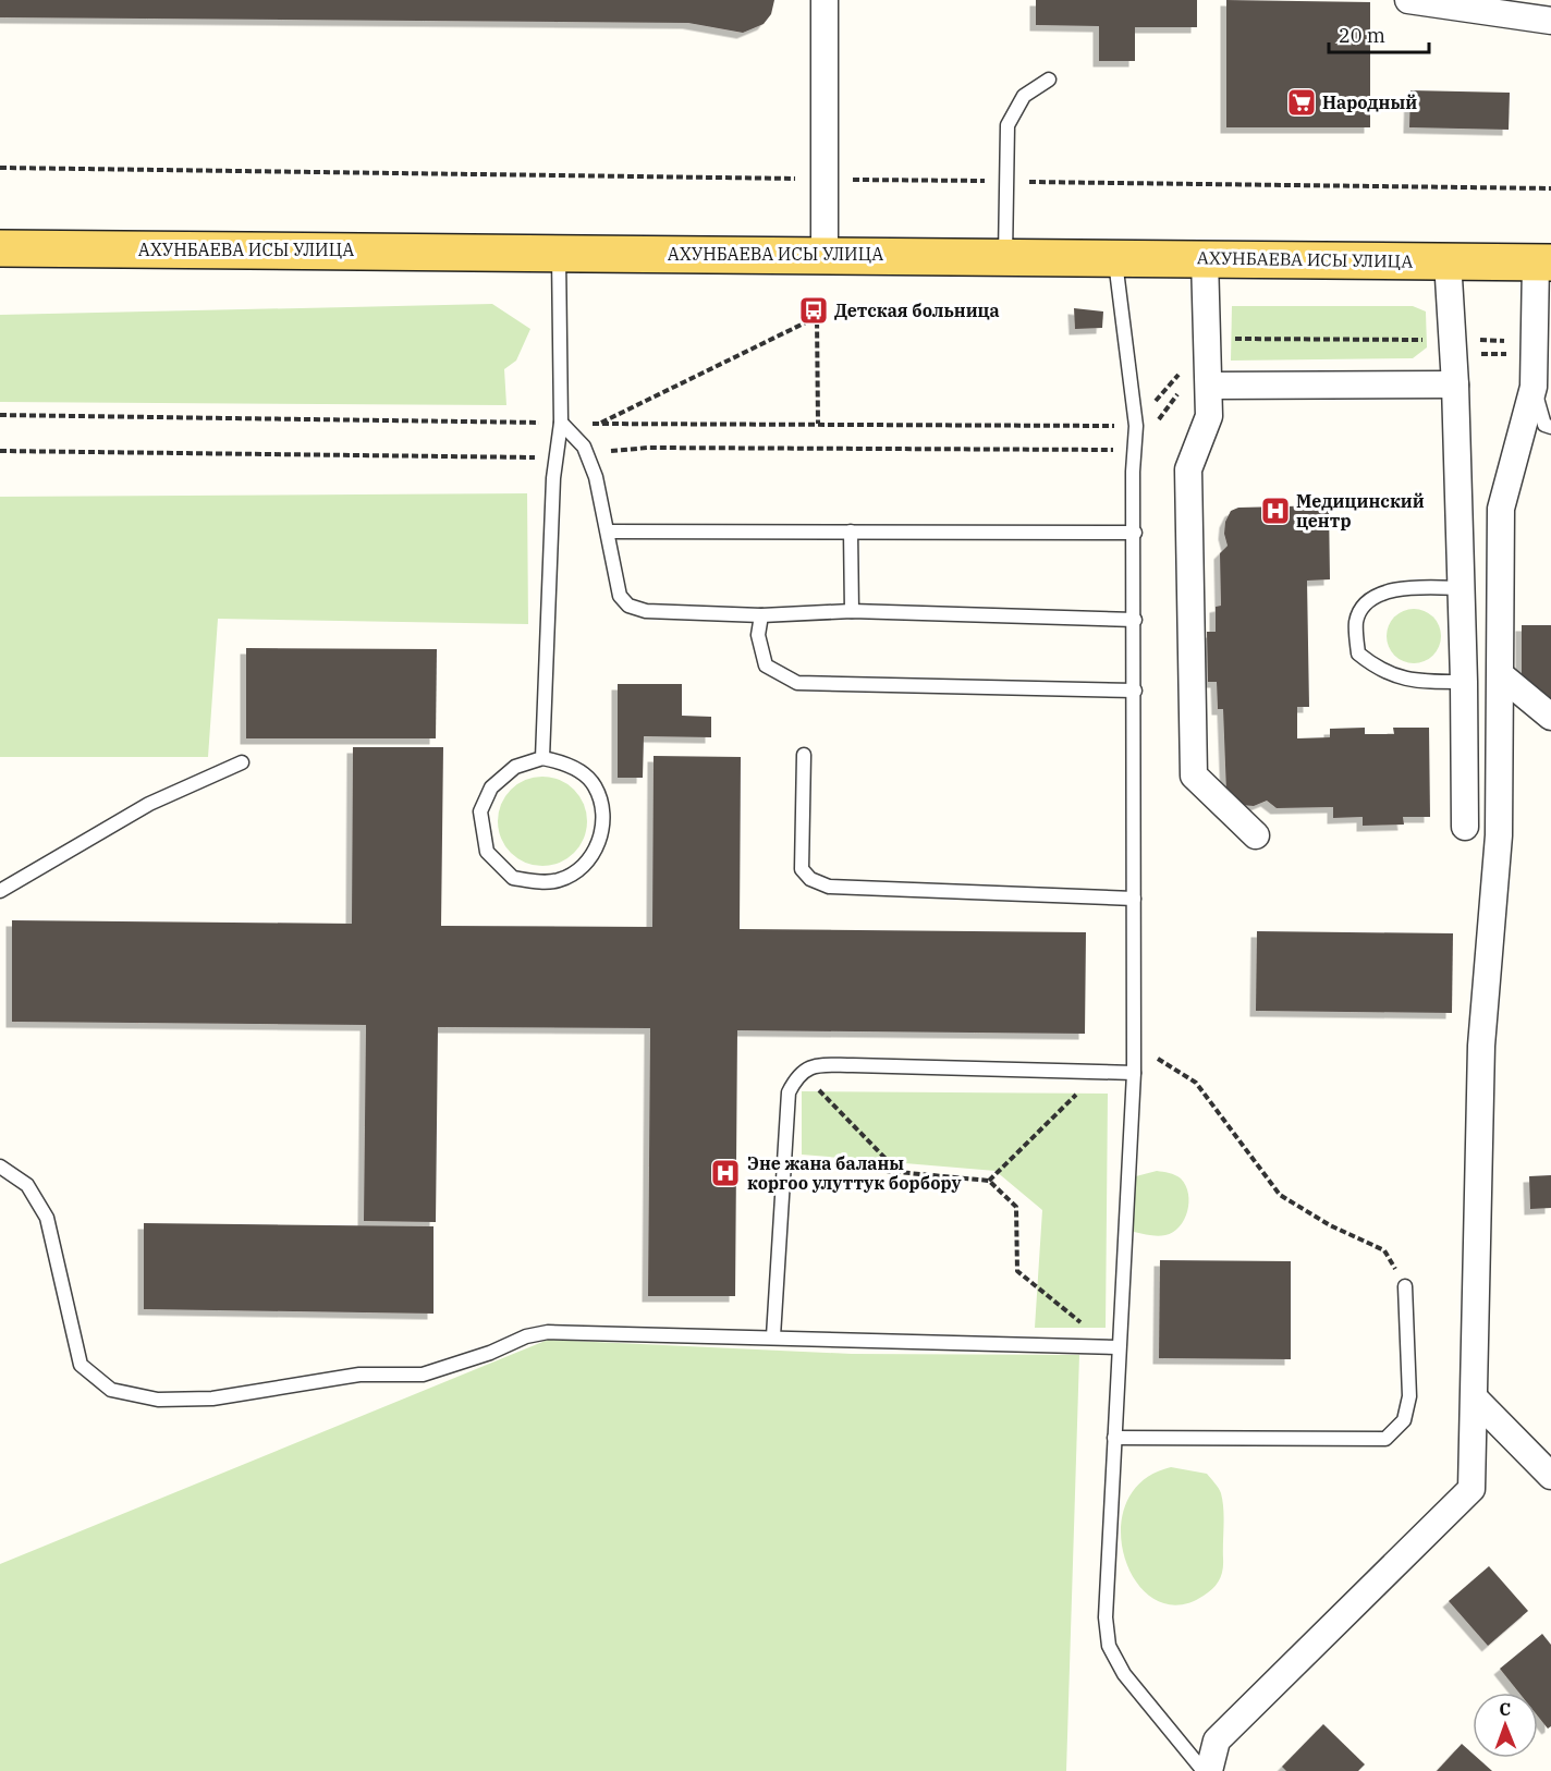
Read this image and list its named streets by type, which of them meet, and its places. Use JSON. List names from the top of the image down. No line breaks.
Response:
{"streets":{"main road":["АХУНБАЕВА ИСЫ УЛИЦА"]},"places":{"supermarket":["Народный"],"bus stop":["Детская больница"],"hospital":["Медицинский центр","Эне жана баланы коргоо улуттук борбору"]},"scale_bar":"20 m","north":"top"}
